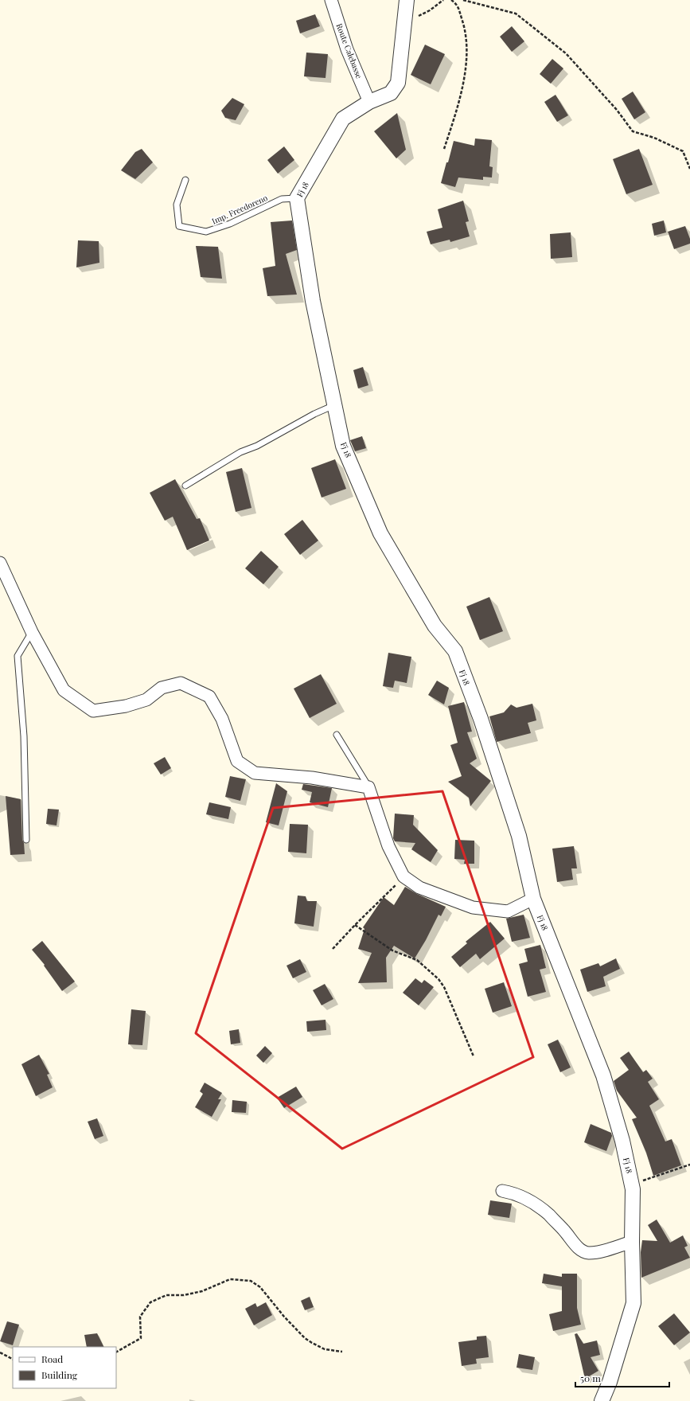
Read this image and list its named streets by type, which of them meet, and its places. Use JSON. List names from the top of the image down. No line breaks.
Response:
{"streets":{"street":["Route Calebasse","Fj 18"],"lane":["Imp. Freedoreno"]},"crossings":[["Route Calebasse","Fj 18"],["Fj 18","Imp. Freedoreno"]],"legend":["Road","Building"],"scale_bar":"50 m"}
